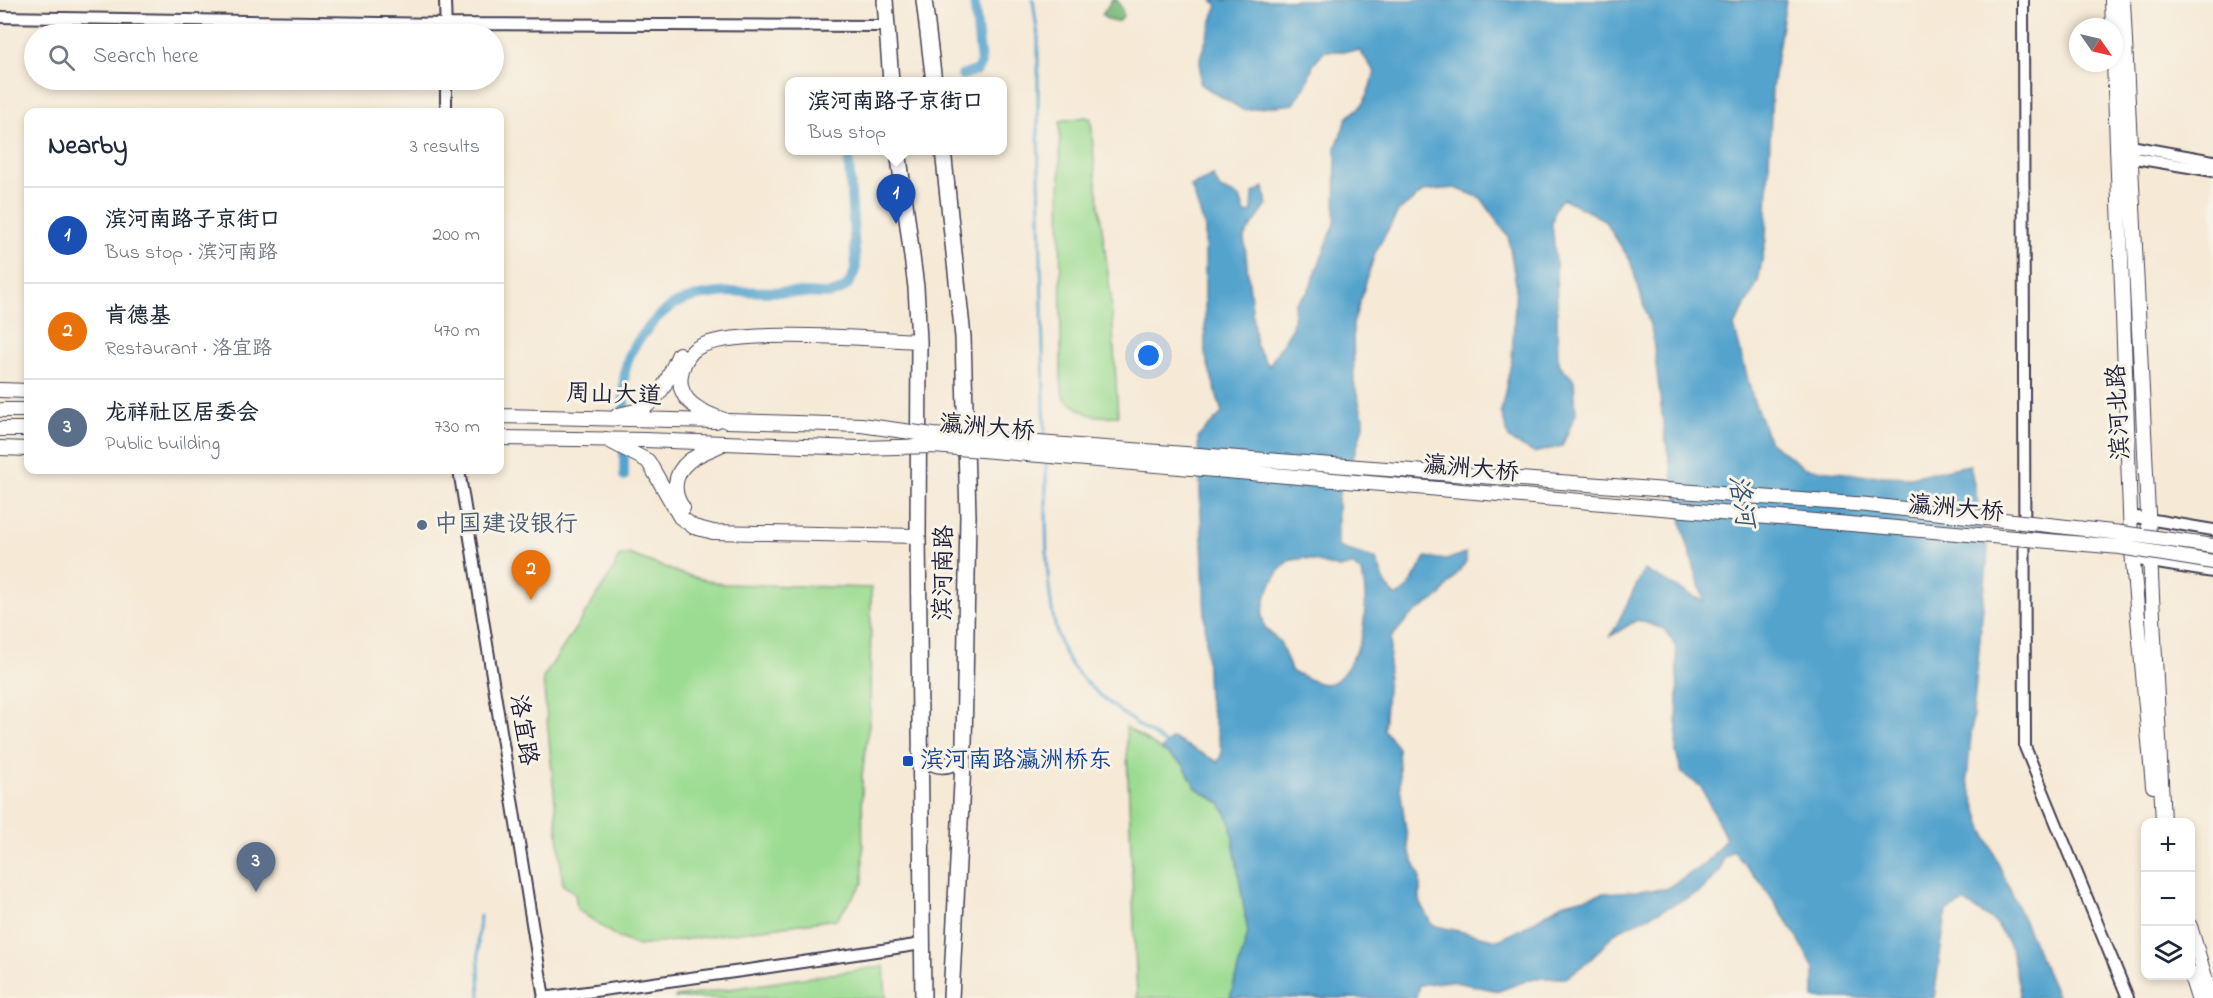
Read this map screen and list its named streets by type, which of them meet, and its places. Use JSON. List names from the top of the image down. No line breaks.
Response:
{"streets":{"highway":["滨河南路"],"main road":["周山大道","滨河北路","瀛洲大桥"],"street":["洛宜路"]},"crossings":[["周山大道","瀛洲大桥"]],"water":["洛河"],"places":{"other":["中国建设银行"],"transit":["滨河南路瀛洲桥东"]},"north":"bottom right","page":{"search":"Search here","popup":["滨河南路子京街口","Bus stop"],"heading":["Nearby","3 results"],"pins":["1","2","3"],"list":[{"mark":"1","name":"滨河南路子京街口","note":"Bus stop · 滨河南路","value":"200 m"},{"mark":"2","name":"肯德基","note":"Restaurant · 洛宜路","value":"470 m"},{"mark":"3","name":"龙祥社区居委会","note":"Public building","value":"730 m"}],"map_buttons":["+","−"]}}
